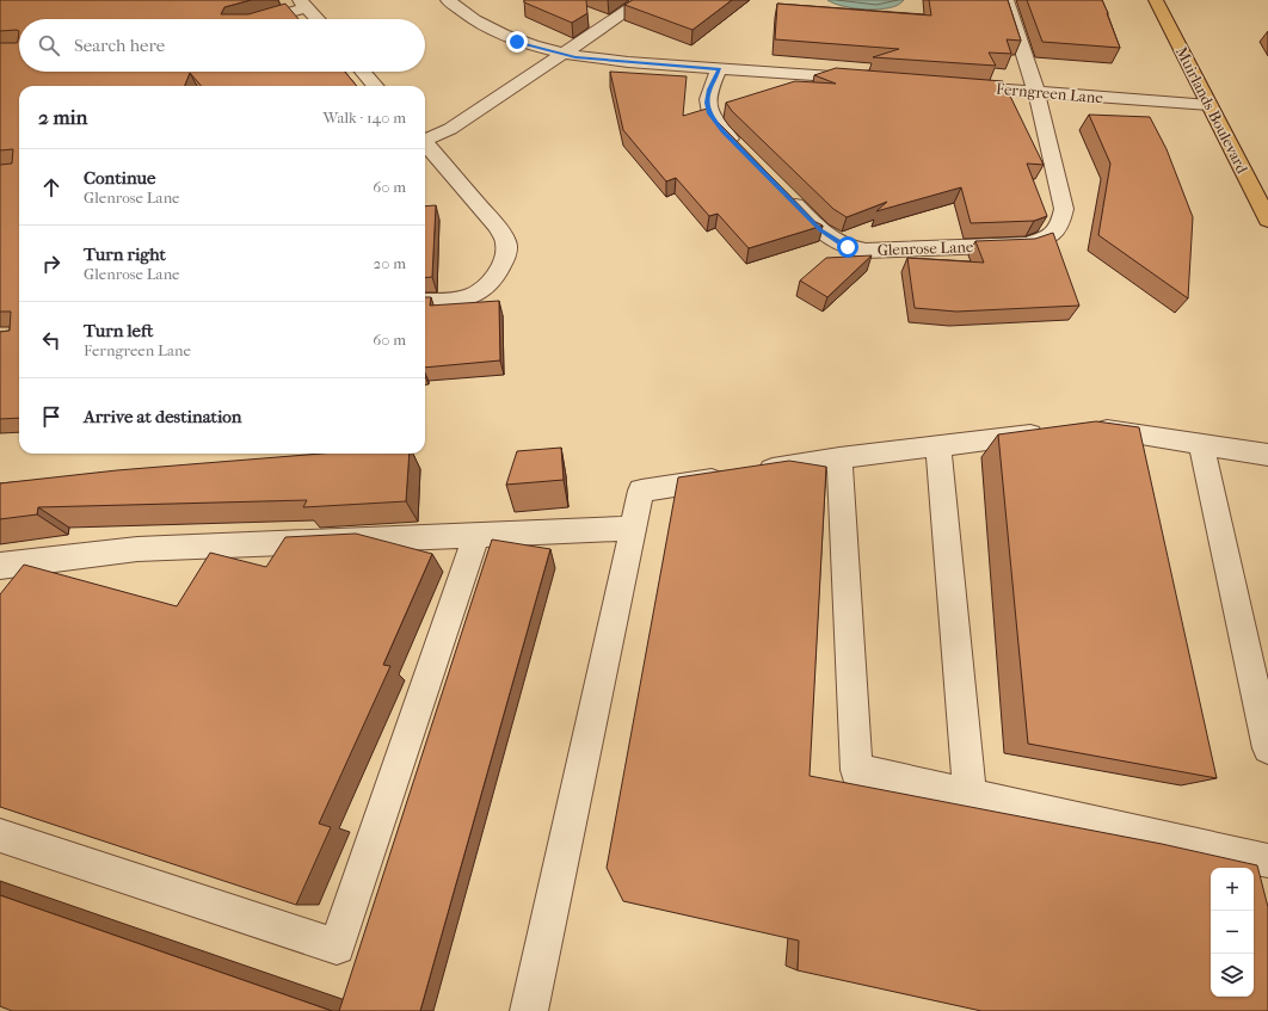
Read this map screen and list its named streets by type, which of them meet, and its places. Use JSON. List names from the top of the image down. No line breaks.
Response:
{"streets":{"main road":["Muirlands Boulevard"],"street":["Ferngreen Lane","Glenrose Lane"]},"crossings":[["Ferngreen Lane","Muirlands Boulevard"],["Ferngreen Lane","Glenrose Lane"]],"page":{"search":"Search here","heading":["2 min","Walk · 140 m"],"list":[["Continue","Glenrose Lane","60 m"],["Turn right","Glenrose Lane","20 m"],["Turn left","Ferngreen Lane","60 m"],"Arrive at destination"],"map_buttons":["+","−"]}}
